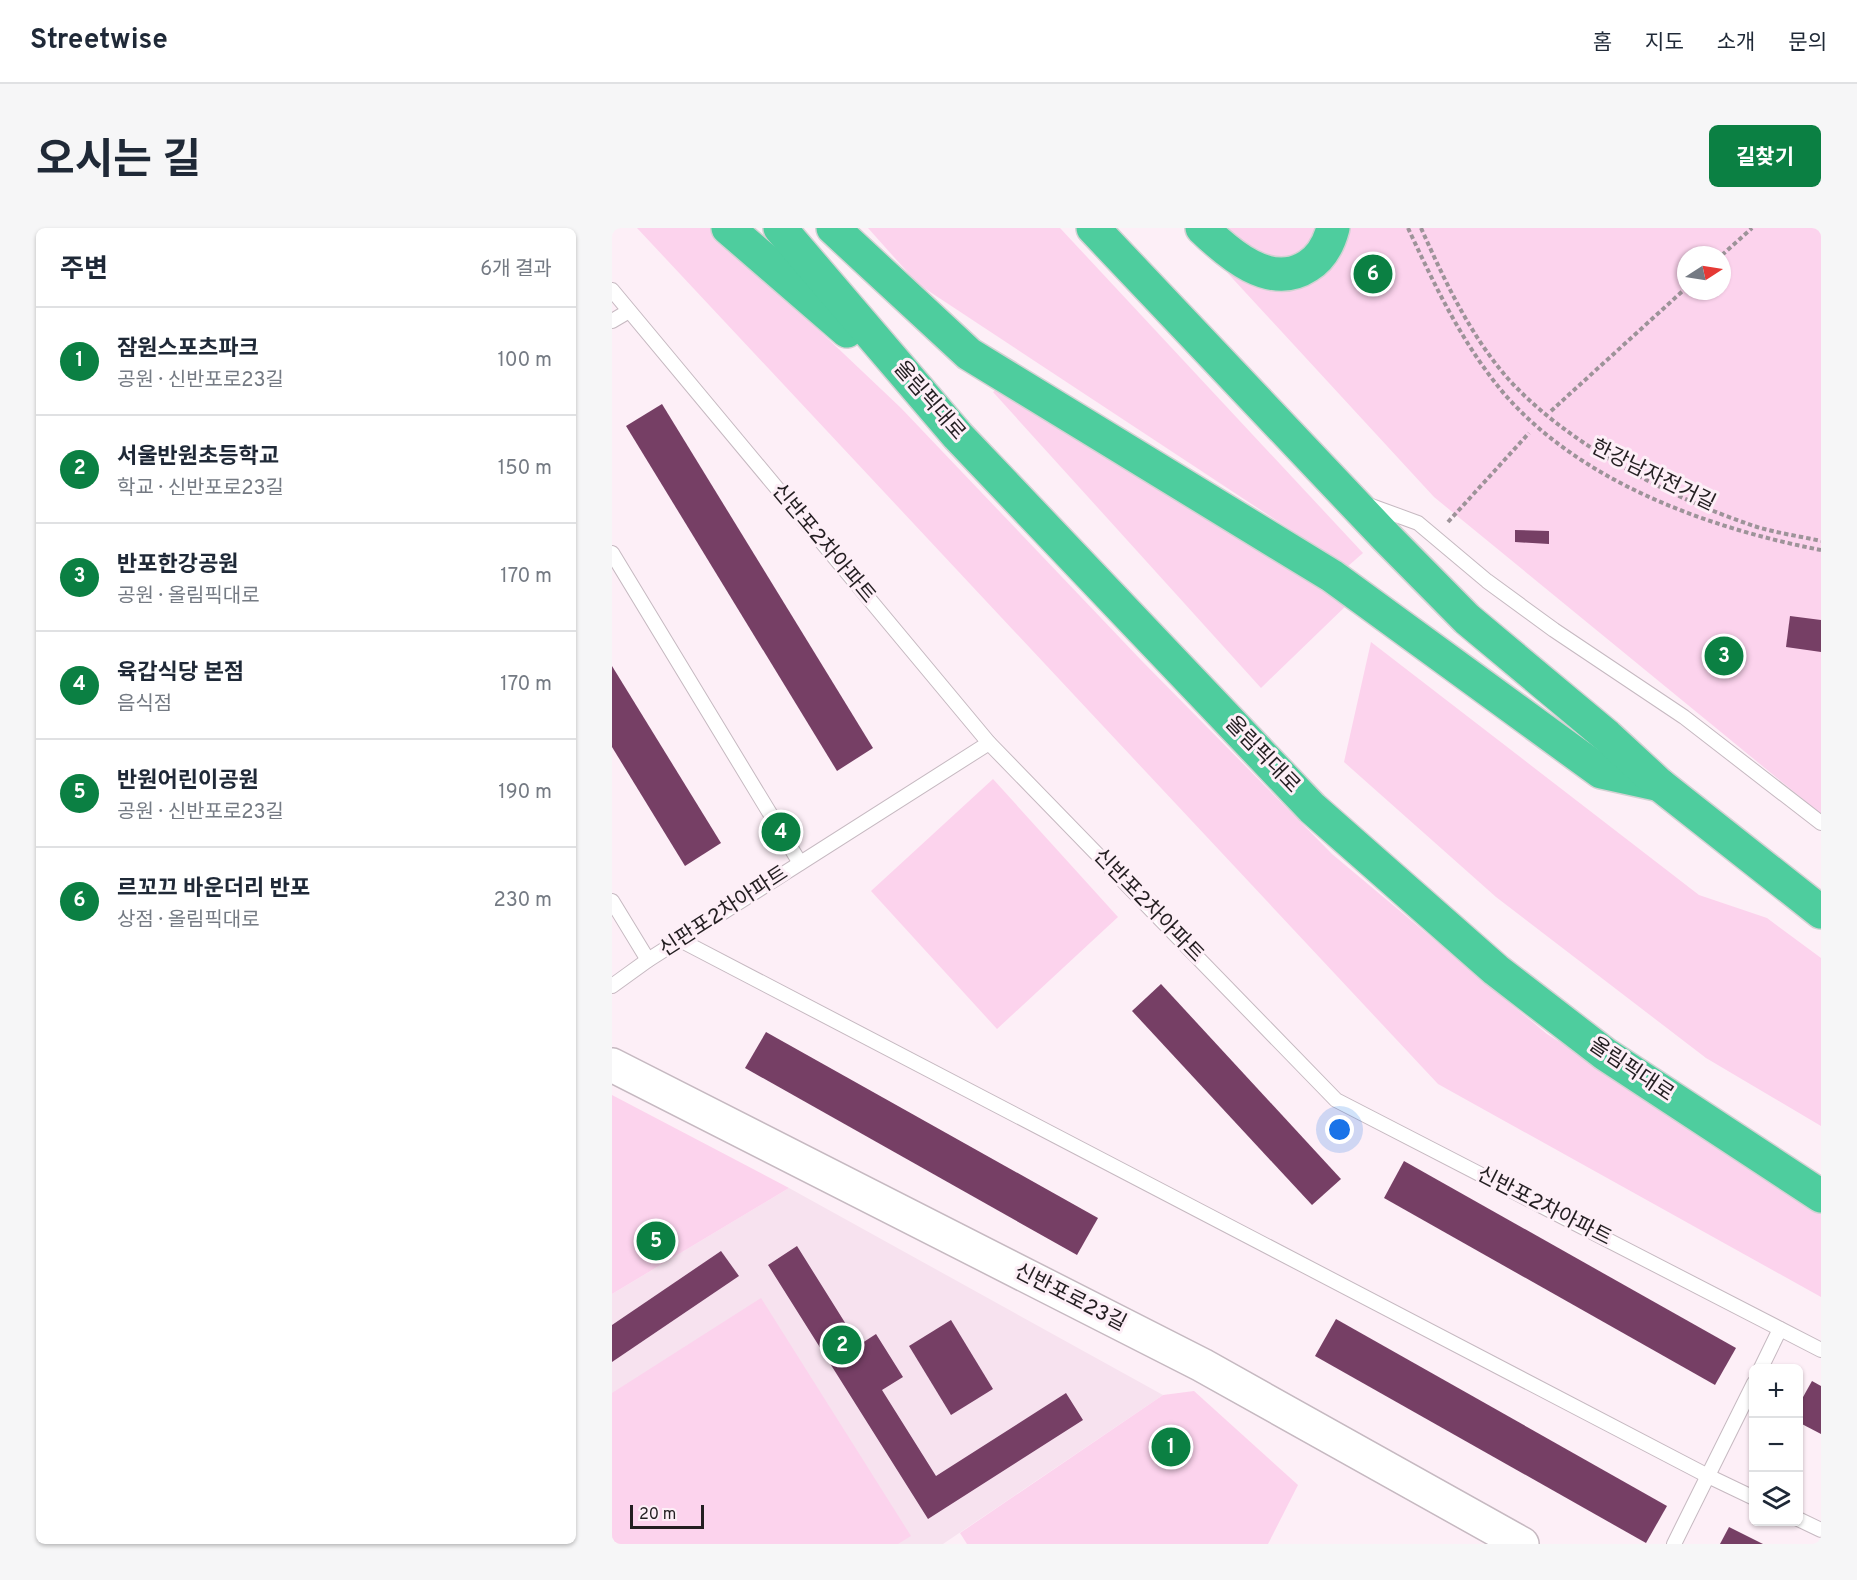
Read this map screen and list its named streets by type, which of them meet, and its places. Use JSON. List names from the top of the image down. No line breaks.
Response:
{"streets":{"highway":["올림픽대로"],"street":["신반포로23길"],"lane":["신반포2차아파트","신판포2차아파트"],"path":["한강남자전거길"]},"crossings":[["신반포2차아파트","신판포2차아파트"]],"scale_bar":"20 m","north":"right","page":{"header":"Streetwise","nav":["홈","지도","소개","문의"],"title":"오시는 길","buttons":"길찾기","heading":["주변","6개 결과"],"pins":["6","3","4","5","2","1"],"list":[{"mark":"1","name":"잠원스포츠파크","note":"공원 · 신반포로23길","value":"100 m"},{"mark":"2","name":"서울반원초등학교","note":"학교 · 신반포로23길","value":"150 m"},{"mark":"3","name":"반포한강공원","note":"공원 · 올림픽대로","value":"170 m"},{"mark":"4","name":"육갑식당 본점","note":"음식점","value":"170 m"},{"mark":"5","name":"반원어린이공원","note":"공원 · 신반포로23길","value":"190 m"},{"mark":"6","name":"르꼬끄 바운더리 반포","note":"상점 · 올림픽대로","value":"230 m"}],"map_buttons":["+","−"],"scale":"20 m"}}
